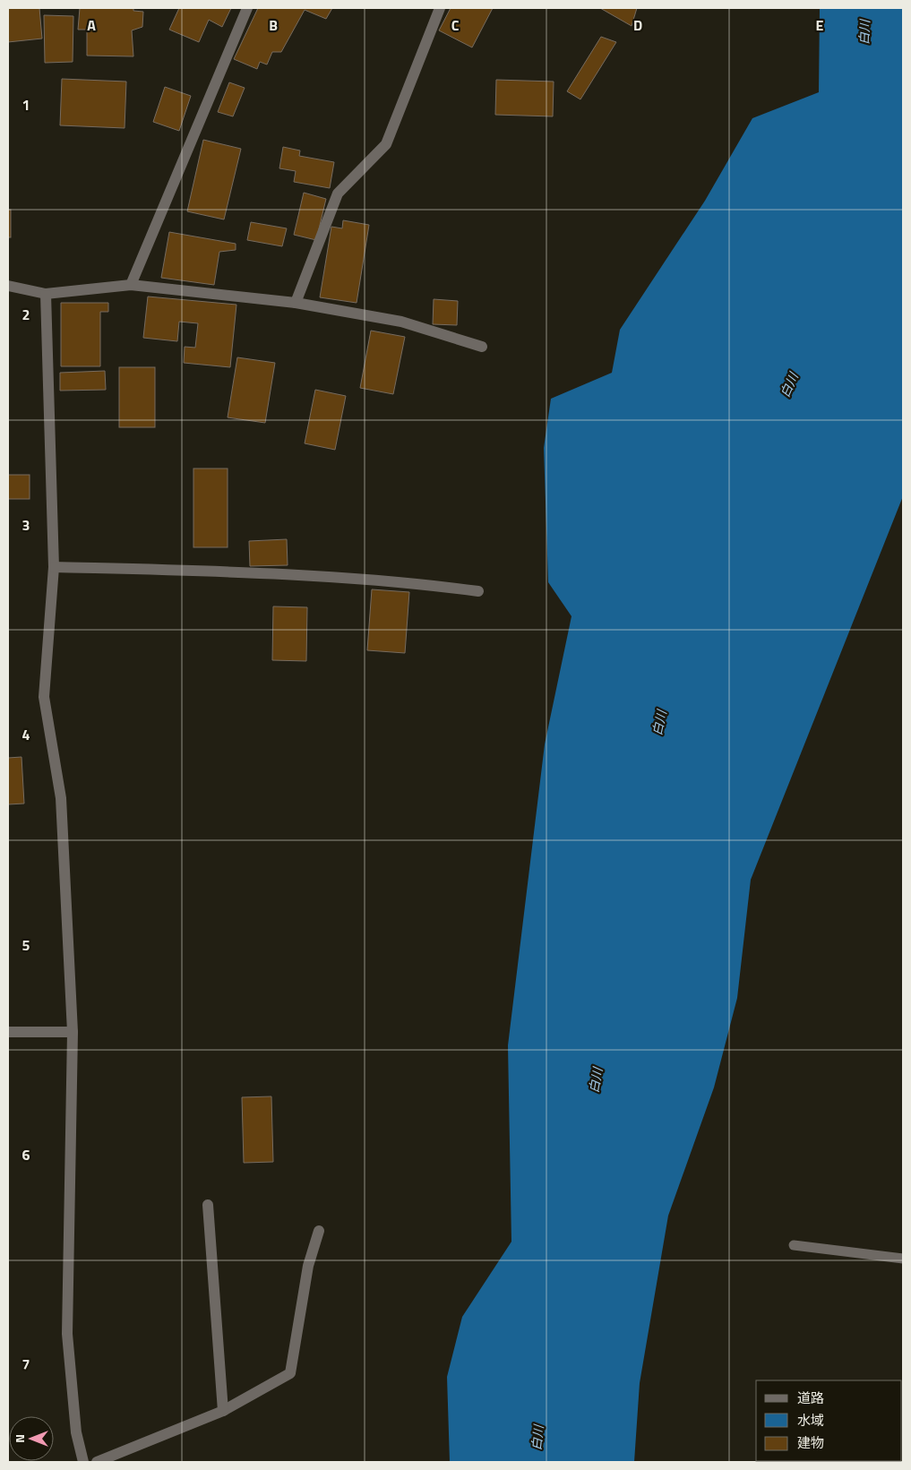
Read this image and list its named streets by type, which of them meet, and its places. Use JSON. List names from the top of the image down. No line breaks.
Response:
{"water":["白川"],"legend":["道路","水域","建物"],"north":"left","grid":{"columns":["A","B","C","D","E"],"rows":["1","2","3","4","5","6","7"]}}
